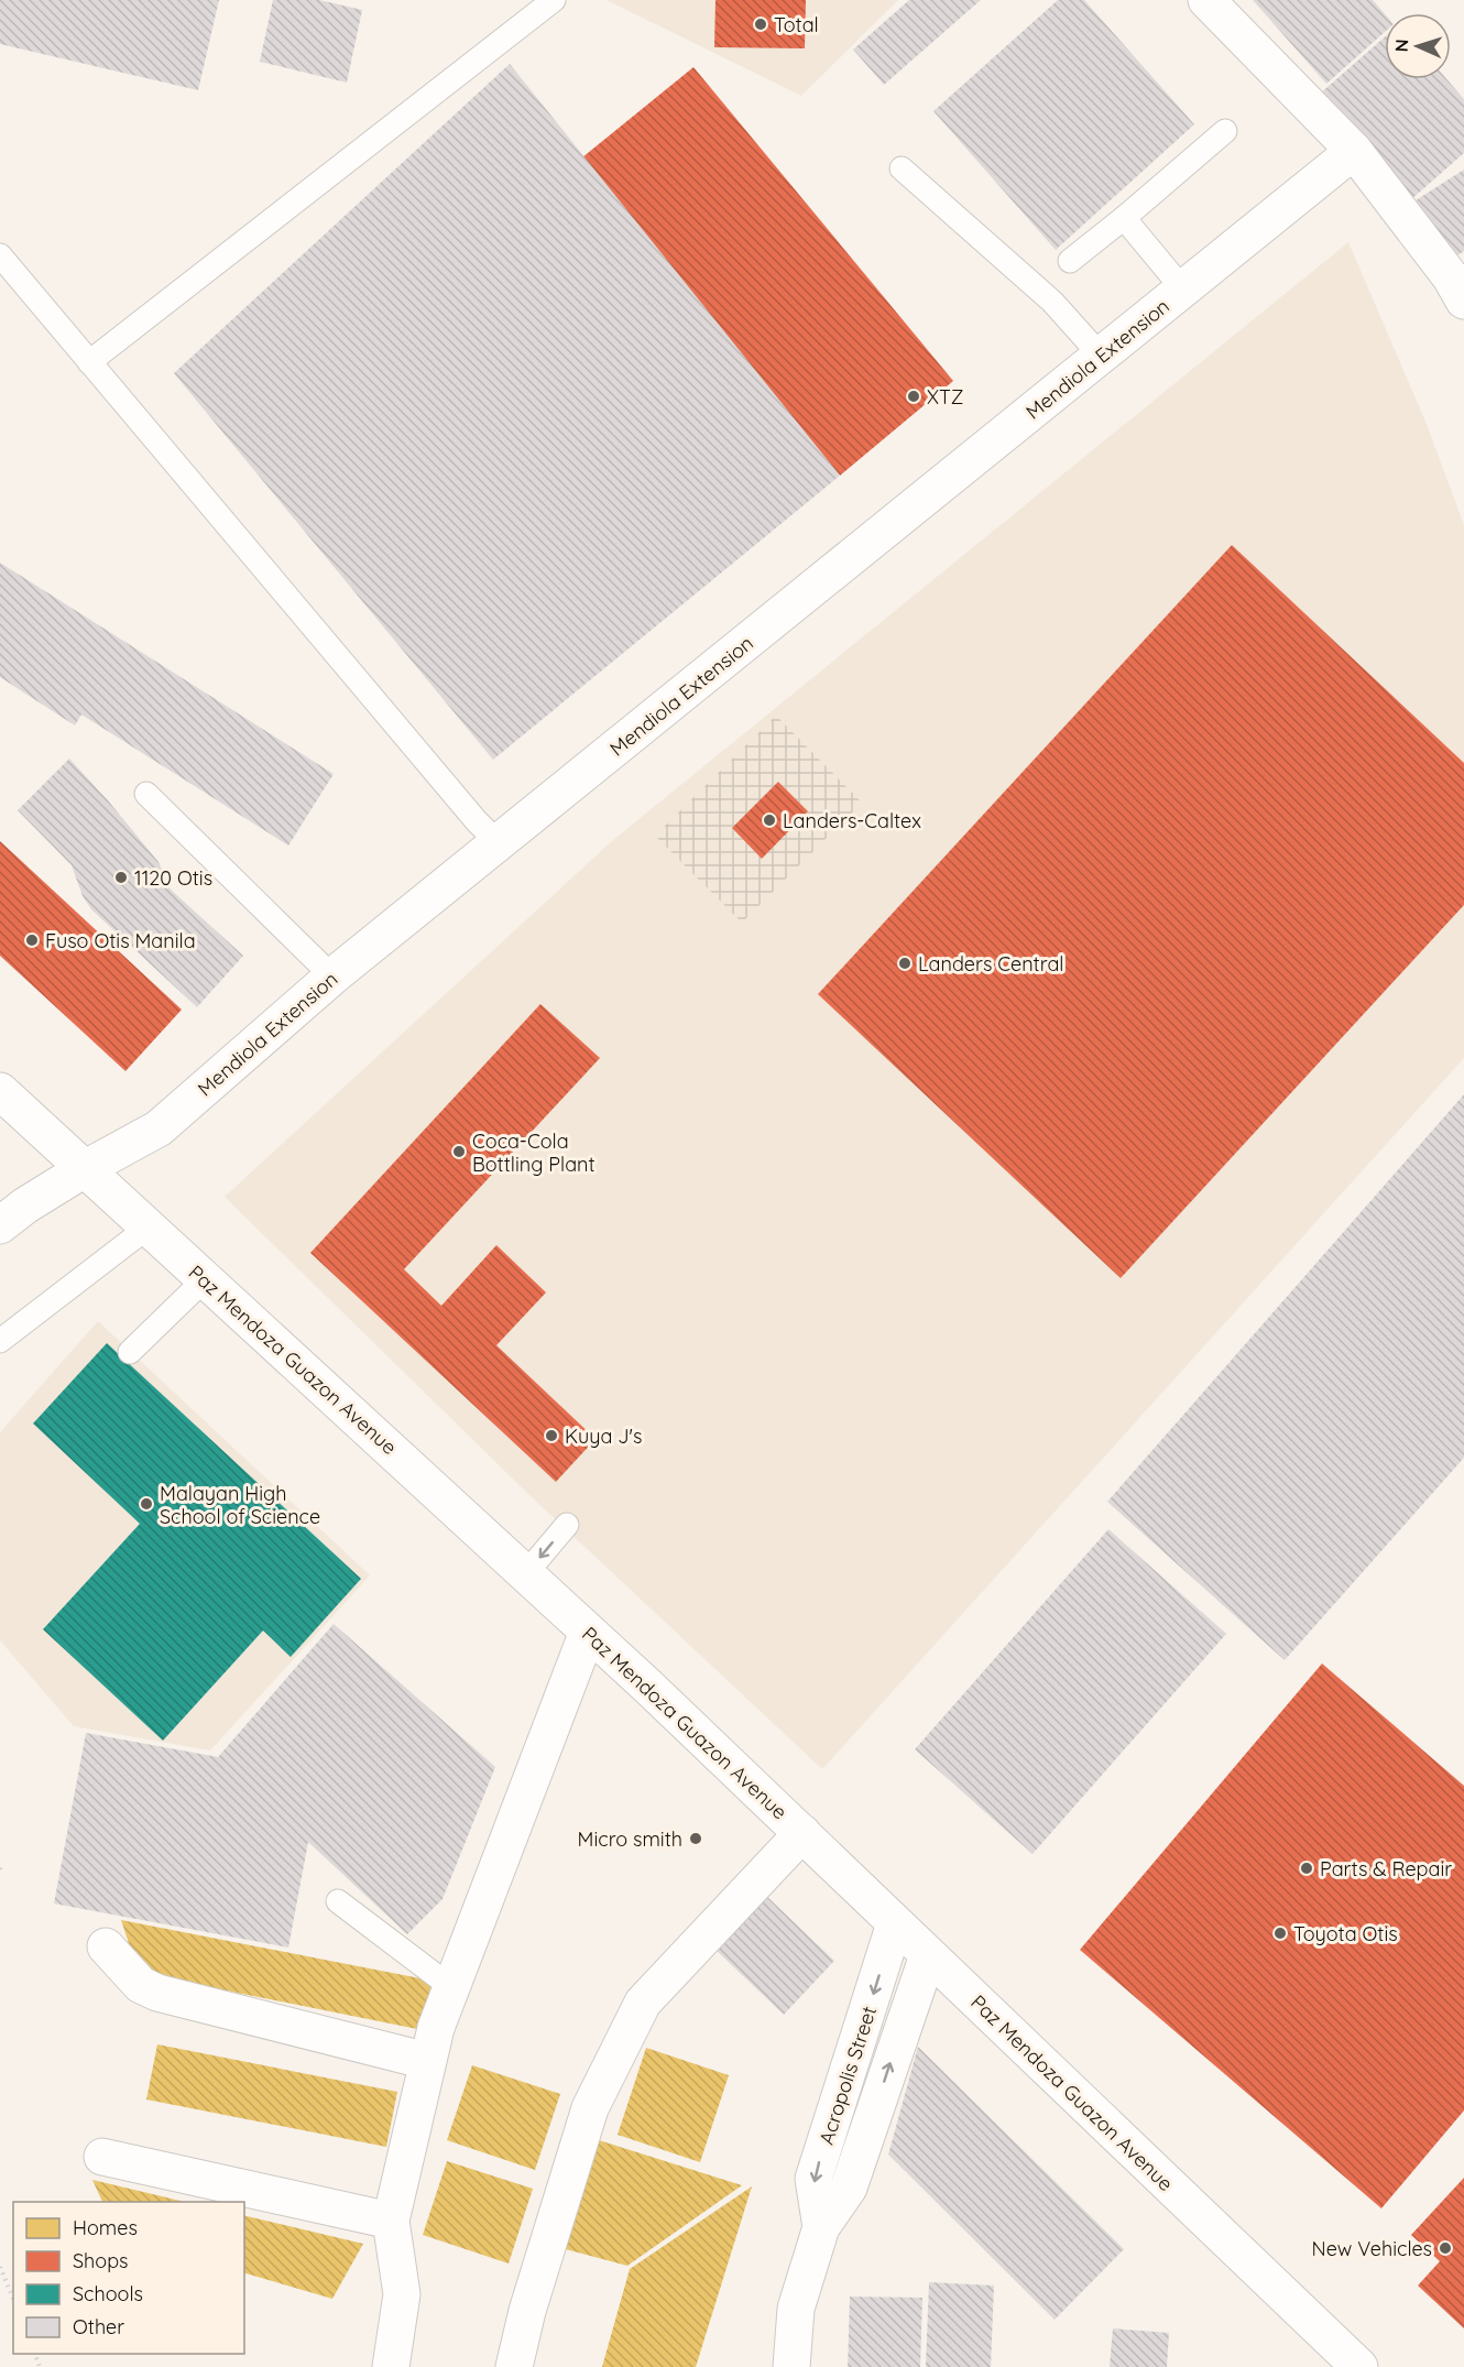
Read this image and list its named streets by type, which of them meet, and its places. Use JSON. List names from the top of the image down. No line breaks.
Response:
{"streets":{"street":["Mendiola Extension","Paz Mendoza Guazon Avenue","Acropolis Street"]},"crossings":[["Mendiola Extension","Paz Mendoza Guazon Avenue"],["Paz Mendoza Guazon Avenue","Acropolis Street"]],"places":["Total","XTZ","Landers-Caltex","1120 Otis","Fuso Otis Manila","Landers Central","Coca-Cola Bottling Plant","Kuya J's","Malayan High School of Science","Micro smith","Parts & Repair","Toyota Otis","New Vehicles"],"legend":["Homes","Shops","Schools","Other"],"north":"left"}
